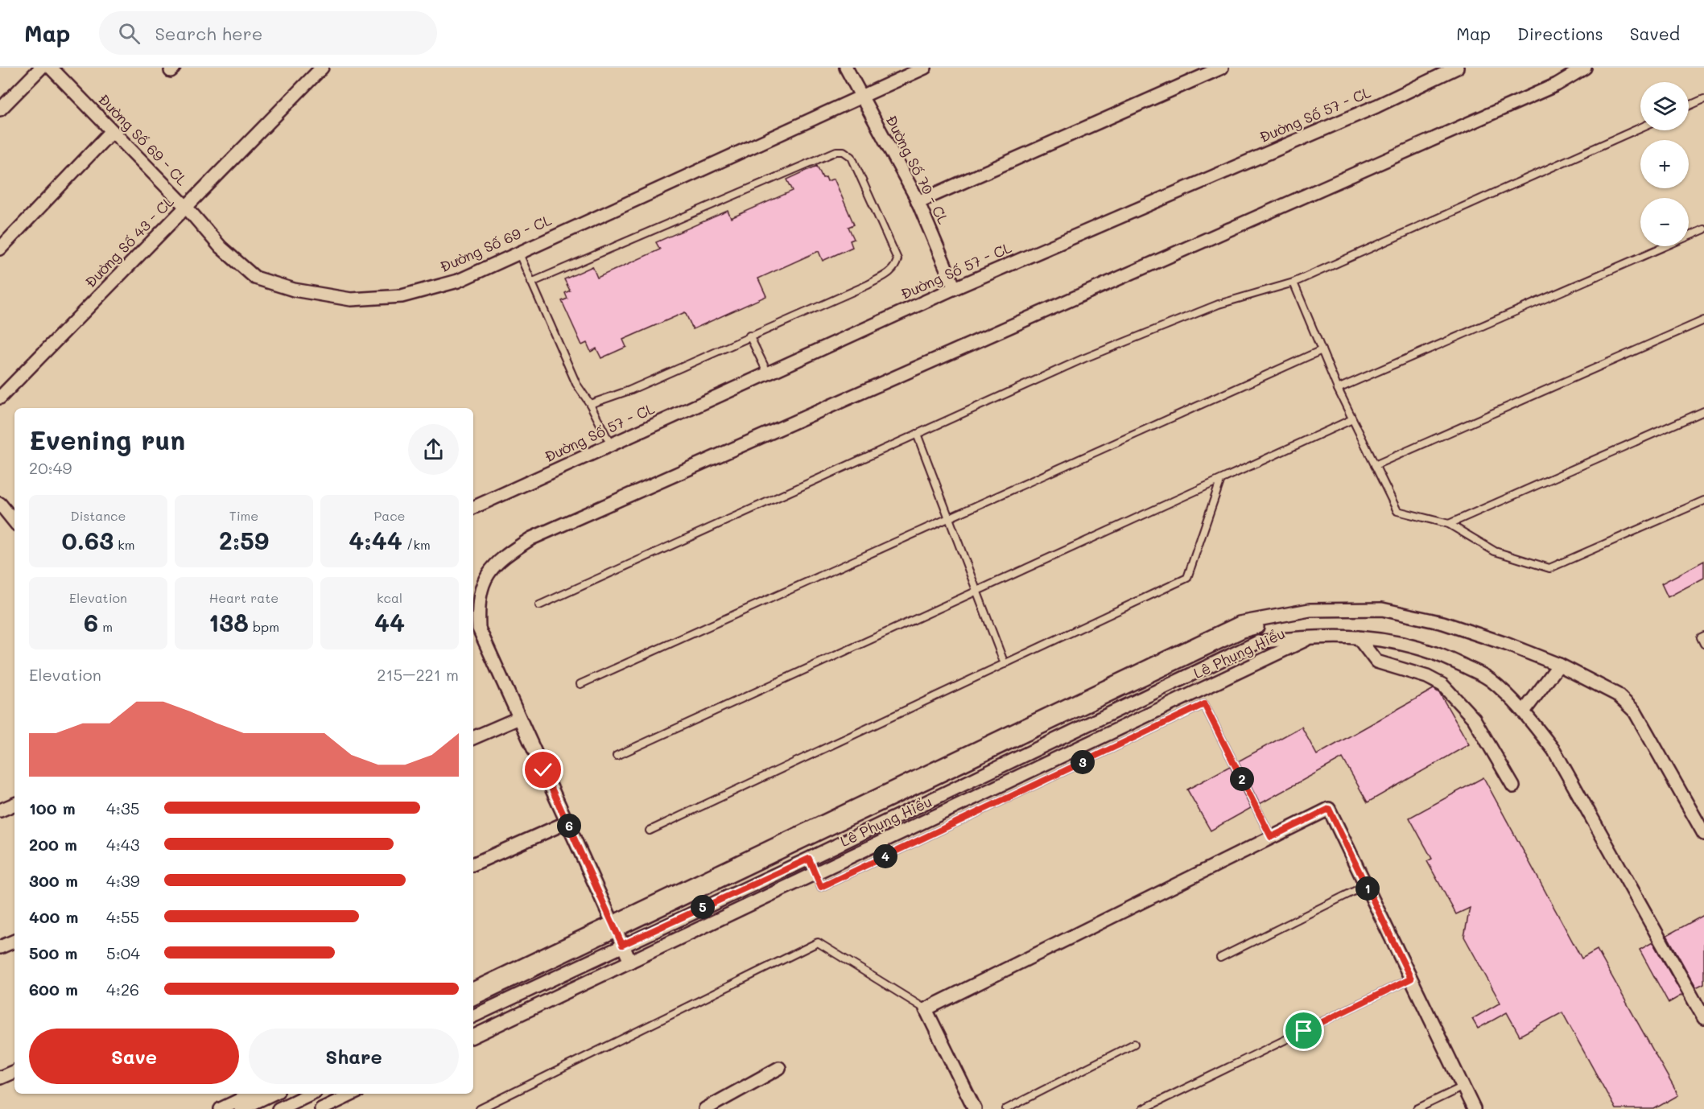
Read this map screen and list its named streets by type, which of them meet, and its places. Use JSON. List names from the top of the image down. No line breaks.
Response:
{"streets":{"street":["Đường Số 57 - CL","Đường Số 69 - CL","Đường Số 70 - CL","Đường Số 43 - CL","Lê Phụng Hiểu"]},"crossings":[["Đường Số 57 - CL","Đường Số 70 - CL"],["Đường Số 69 - CL","Đường Số 70 - CL"],["Đường Số 69 - CL","Đường Số 43 - CL"]],"page":{"header":"Map","search":"Search here","nav":["Map","Directions","Saved"],"map_buttons":["+","−"],"heading":["Evening run","20:49"],"stats":[["Distance","0.63 km"],["Time","2:59"],["Pace","4:44 /km"],["Elevation","6 m"],["Heart rate","138 bpm"],["kcal","44"]],"chart":["Elevation","215–221 m"],"pins":["3","2","6","4","1","5"],"list":[{"name":"100 m","note":"4:35"},{"name":"200 m","note":"4:43"},{"name":"300 m","note":"4:39"},{"name":"400 m","note":"4:55"},{"name":"500 m","note":"5:04"},{"name":"600 m","note":"4:26"}],"buttons":["Save","Share"]}}
